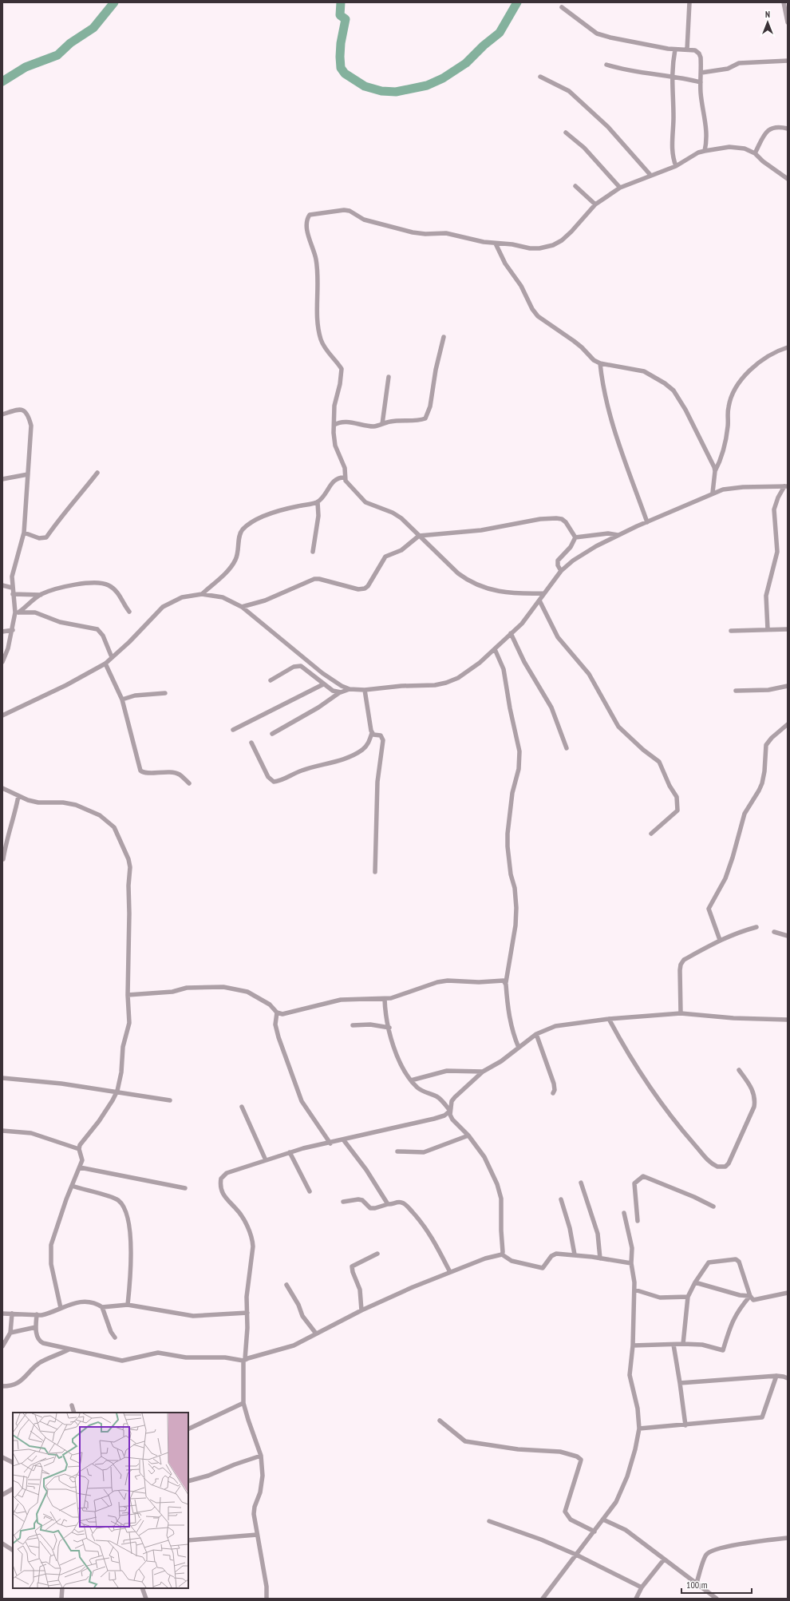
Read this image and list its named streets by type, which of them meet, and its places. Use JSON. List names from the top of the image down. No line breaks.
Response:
{"scale_bar":"100 m","north":"top"}
